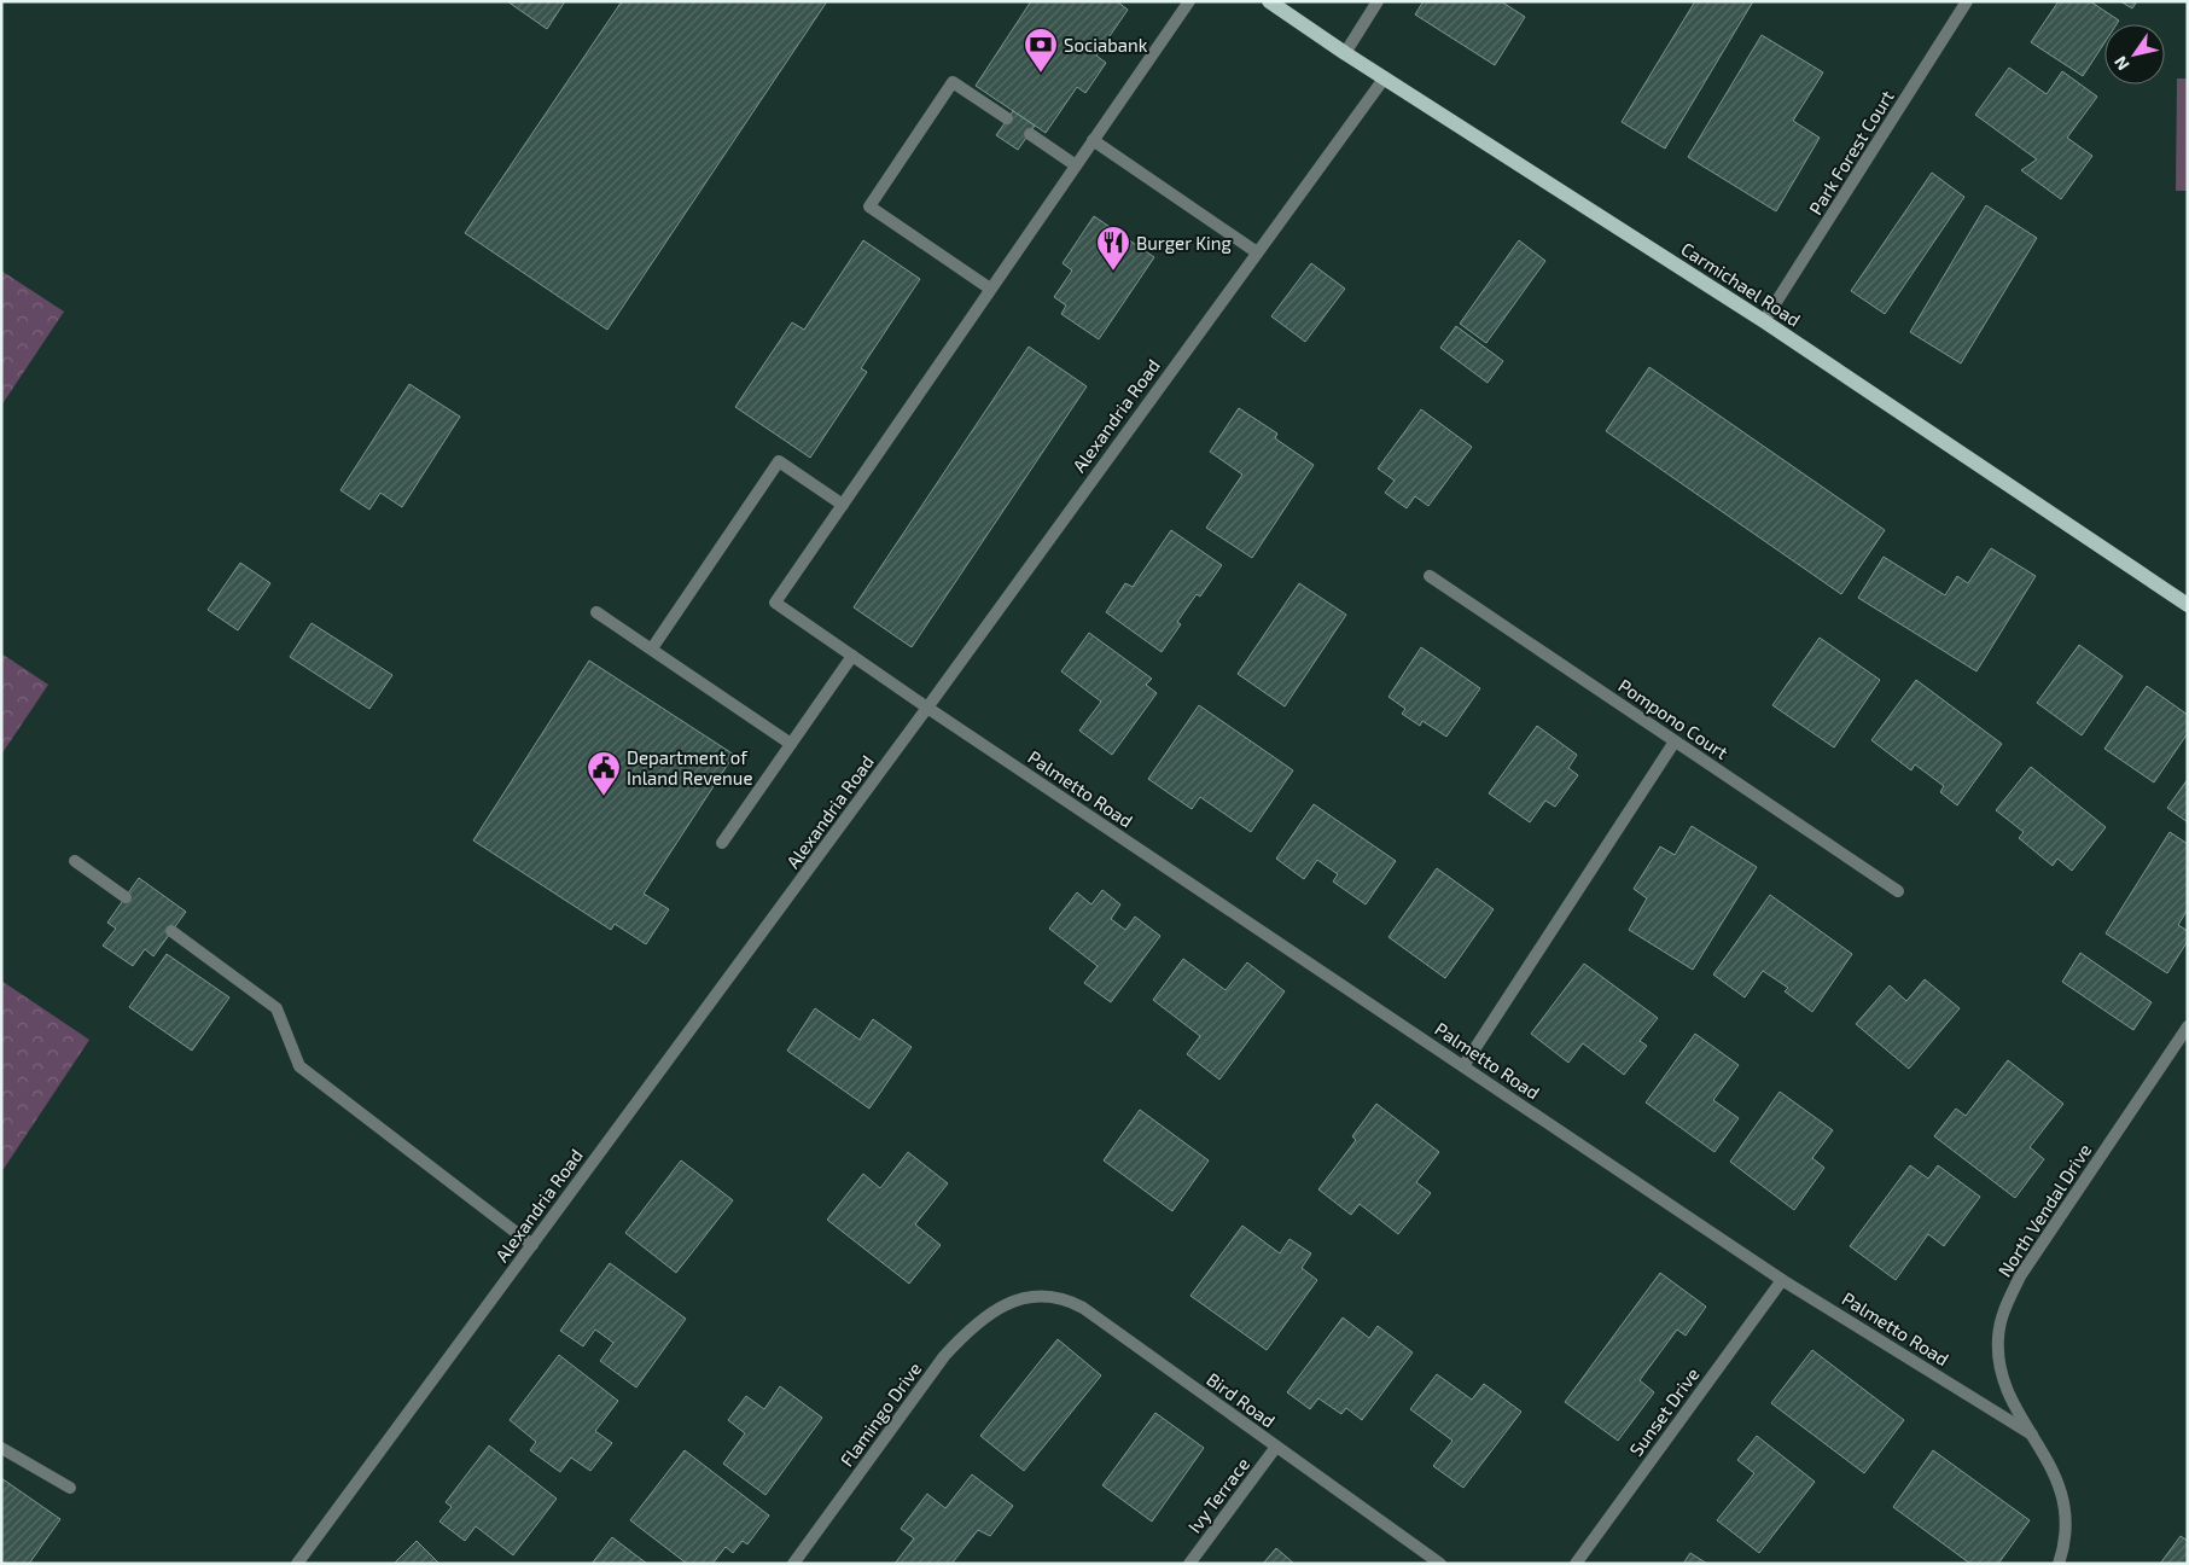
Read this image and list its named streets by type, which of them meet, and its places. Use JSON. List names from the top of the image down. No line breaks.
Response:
{"streets":{"main road":["Carmichael Road"],"street":["Park Forest Court","Alexandria Road","Pompono Court","Palmetto Road","North Vendal Drive","Bird Road","Sunset Drive","Flamingo Drive","Ivy Terrace"]},"crossings":[["Park Forest Court","Carmichael Road"],["Carmichael Road","Alexandria Road"],["Alexandria Road","Palmetto Road"],["Palmetto Road","North Vendal Drive"],["Palmetto Road","Sunset Drive"],["Bird Road","Flamingo Drive"],["Bird Road","Ivy Terrace"]],"places":{"bank":["Sociabank"],"restaurant":["Burger King"],"public building":["Department of Inland Revenue"]},"north":"bottom left"}
